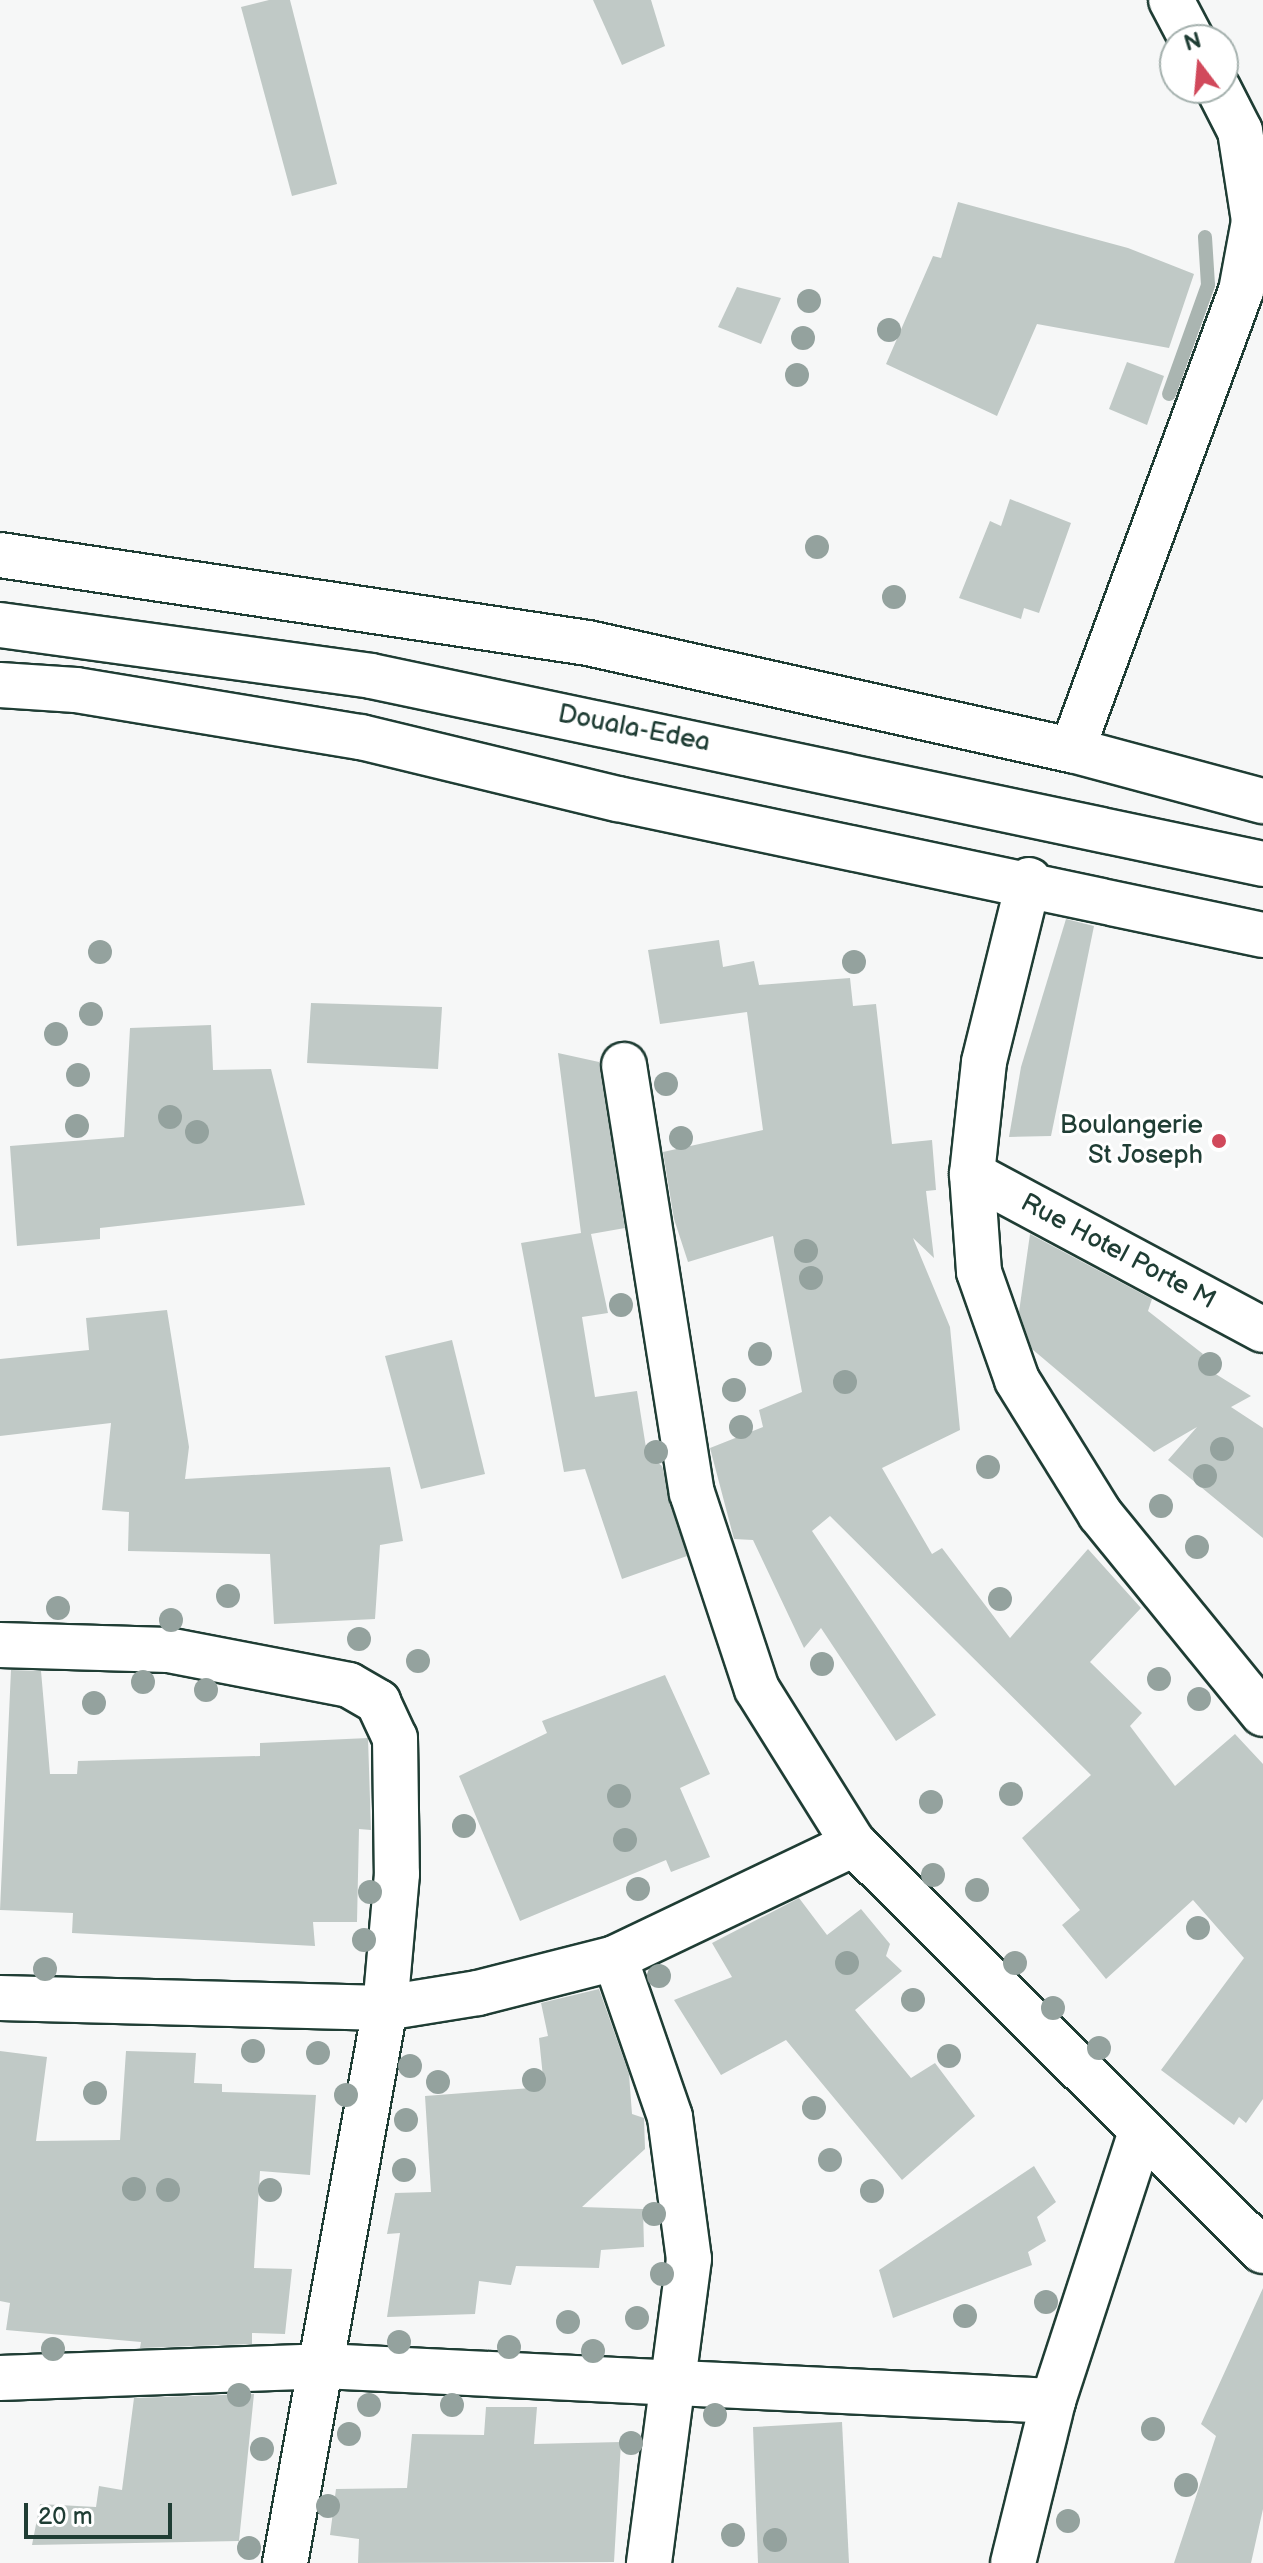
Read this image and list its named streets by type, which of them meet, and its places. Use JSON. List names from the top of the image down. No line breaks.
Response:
{"streets":{"main road":["Douala-Edea","Rue Hotel Porte M"]},"places":["Boulangerie St Joseph"],"scale_bar":"20 m","north":"top"}
